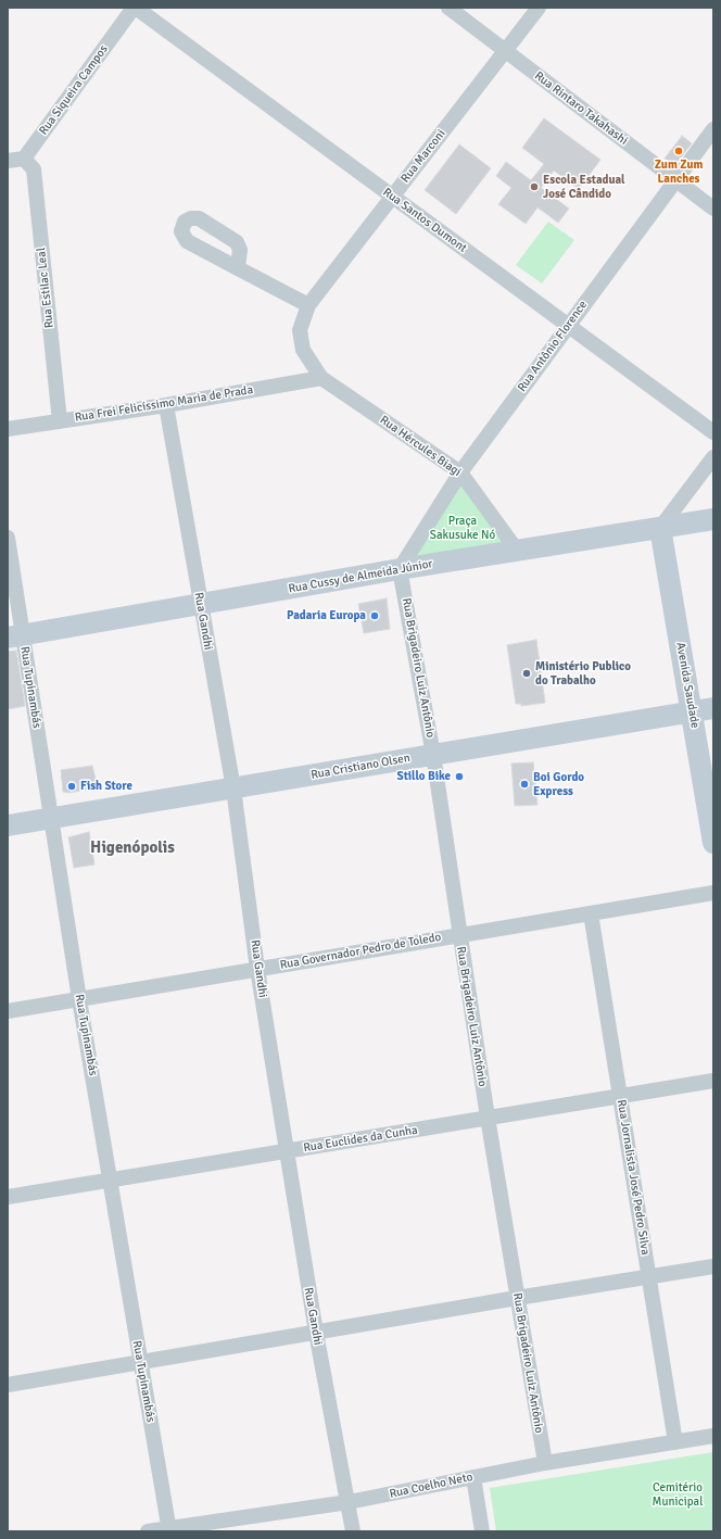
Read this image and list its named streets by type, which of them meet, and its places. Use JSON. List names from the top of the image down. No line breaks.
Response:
{"streets":{"street":["Rua Siqueira Campos","Rua Rintaro Takahashi","Rua Marconi","Rua Santos Dumont","Rua Estilac Leal","Rua Antônio Florence","Rua Frei Felicíssimo Maria de Prada","Rua Hércules Biagi","Rua Cussy de Almeida Júnior","Rua Gandhi","Rua Brigadeiro Luiz Antônio","Avenida Saudade","Rua Tupinambás","Rua Cristiano Olsen","Rua Governador Pedro de Toledo","Rua Euclides da Cunha","Rua Jornalista José Pedro Silva","Rua Coelho Neto"]},"crossings":[["Rua Siqueira Campos","Rua Santos Dumont"],["Rua Siqueira Campos","Rua Estilac Leal"],["Rua Rintaro Takahashi","Rua Marconi"],["Rua Rintaro Takahashi","Rua Antônio Florence"],["Rua Marconi","Rua Santos Dumont"],["Rua Marconi","Rua Frei Felicíssimo Maria de Prada"],["Rua Marconi","Rua Hércules Biagi"],["Rua Santos Dumont","Rua Antônio Florence"],["Rua Estilac Leal","Rua Frei Felicíssimo Maria de Prada"],["Rua Antônio Florence","Rua Hércules Biagi"],["Rua Antônio Florence","Rua Cussy de Almeida Júnior"],["Rua Antônio Florence","Rua Brigadeiro Luiz Antônio"],["Rua Frei Felicíssimo Maria de Prada","Rua Hércules Biagi"],["Rua Frei Felicíssimo Maria de Prada","Rua Gandhi"],["Rua Hércules Biagi","Rua Cussy de Almeida Júnior"],["Rua Cussy de Almeida Júnior","Rua Gandhi"],["Rua Cussy de Almeida Júnior","Rua Brigadeiro Luiz Antônio"],["Rua Cussy de Almeida Júnior","Avenida Saudade"],["Rua Cussy de Almeida Júnior","Rua Tupinambás"],["Rua Gandhi","Rua Cristiano Olsen"],["Rua Gandhi","Rua Governador Pedro de Toledo"],["Rua Gandhi","Rua Euclides da Cunha"],["Rua Gandhi","Rua Coelho Neto"],["Rua Brigadeiro Luiz Antônio","Rua Cristiano Olsen"],["Rua Brigadeiro Luiz Antônio","Rua Governador Pedro de Toledo"],["Rua Brigadeiro Luiz Antônio","Rua Euclides da Cunha"],["Rua Brigadeiro Luiz Antônio","Rua Coelho Neto"],["Avenida Saudade","Rua Cristiano Olsen"],["Rua Tupinambás","Rua Cristiano Olsen"],["Rua Tupinambás","Rua Governador Pedro de Toledo"],["Rua Tupinambás","Rua Euclides da Cunha"],["Rua Tupinambás","Rua Coelho Neto"],["Rua Governador Pedro de Toledo","Rua Jornalista José Pedro Silva"],["Rua Euclides da Cunha","Rua Jornalista José Pedro Silva"],["Rua Jornalista José Pedro Silva","Rua Coelho Neto"]],"districts":["Higenópolis"],"parks":["Praça Sakusuke Nó","Cemitério Municipal"],"places":["Zum Zum Lanches","Escola Estadual José Cândido","Padaria Europa","Ministério Publico do Trabalho","Stillo Bike","Boi Gordo Express","Fish Store"]}
